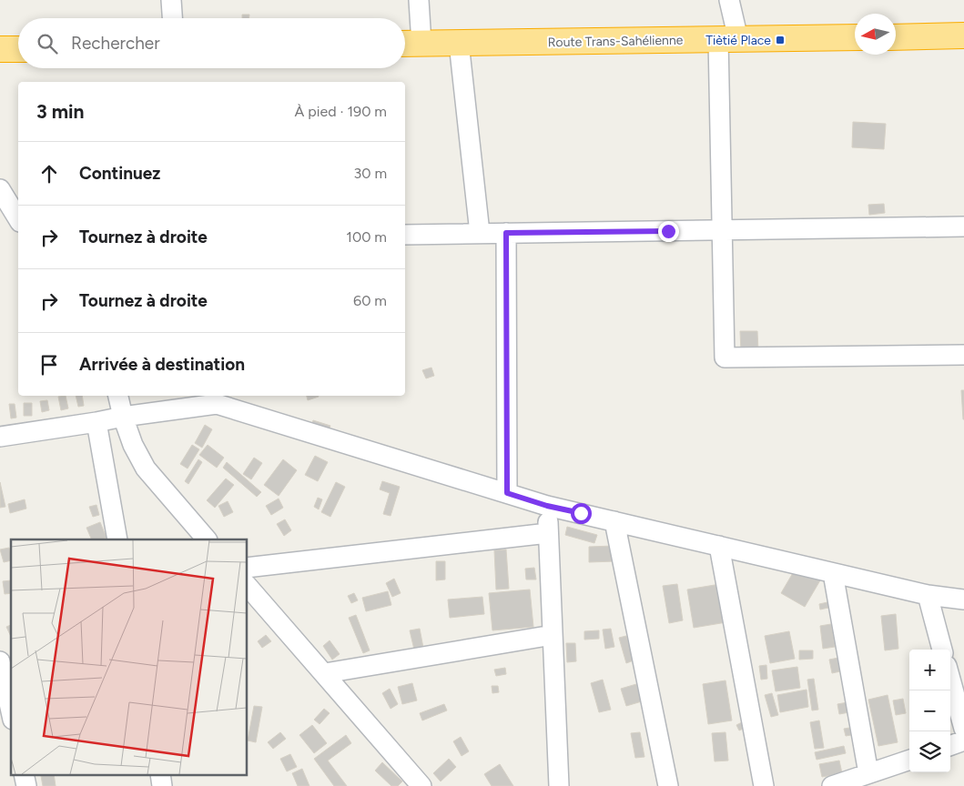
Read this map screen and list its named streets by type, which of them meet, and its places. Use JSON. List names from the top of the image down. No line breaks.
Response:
{"streets":{"highway":["Route Trans-Sahélienne"]},"places":{"transit":["Tiètié Place"]},"north":"left","page":{"search":"Rechercher","heading":["3 min","À pied · 190 m"],"list":[["Continuez","30 m"],["Tournez à droite","100 m"],["Tournez à droite","60 m"],"Arrivée à destination"],"map_buttons":["+","−"]}}
